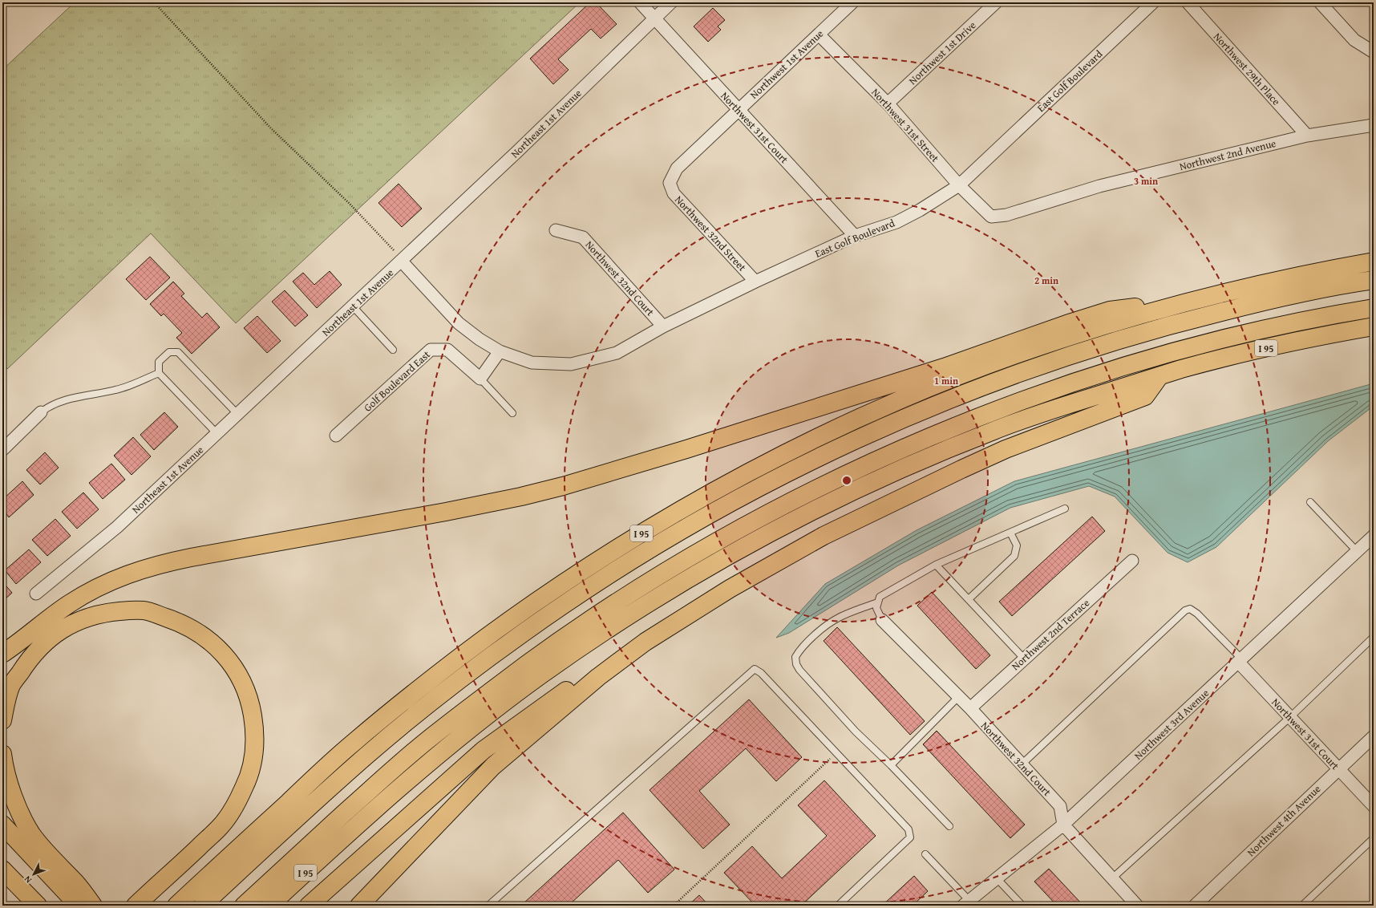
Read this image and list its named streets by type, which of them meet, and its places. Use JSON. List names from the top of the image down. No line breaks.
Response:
{"streets":{"main road":["I 95"],"street":["Northwest 1st Drive","Northwest 1st Avenue","Northwest 29th Place","East Golf Boulevard","Northeast 1st Avenue","Northwest 31st Street","Northwest 31st Court","Northwest 2nd Avenue","Northwest 32nd Street","Northwest 32nd Court","Golf Boulevard East","Northwest 2nd Terrace","Northwest 3rd Avenue","Northwest 4th Avenue"]},"crossings":[["Northwest 1st Drive","Northwest 31st Street"],["Northwest 1st Avenue","Northwest 31st Street"],["Northwest 1st Avenue","Northwest 31st Court"],["Northwest 1st Avenue","Northwest 32nd Street"],["Northwest 29th Place","Northwest 2nd Avenue"],["East Golf Boulevard","Northeast 1st Avenue"],["East Golf Boulevard","Northwest 31st Street"],["East Golf Boulevard","Northwest 31st Court"],["East Golf Boulevard","Northwest 32nd Street"],["East Golf Boulevard","Northwest 32nd Court"],["Northeast 1st Avenue","Northwest 31st Court"],["Northwest 31st Street","Northwest 2nd Avenue"],["Northwest 31st Court","Northwest 3rd Avenue"],["Northwest 31st Court","Northwest 4th Avenue"],["Northwest 32nd Court","Northwest 2nd Terrace"],["Northwest 32nd Court","Northwest 3rd Avenue"]],"north":"bottom left","rings":["3 min","2 min","1 min"]}
